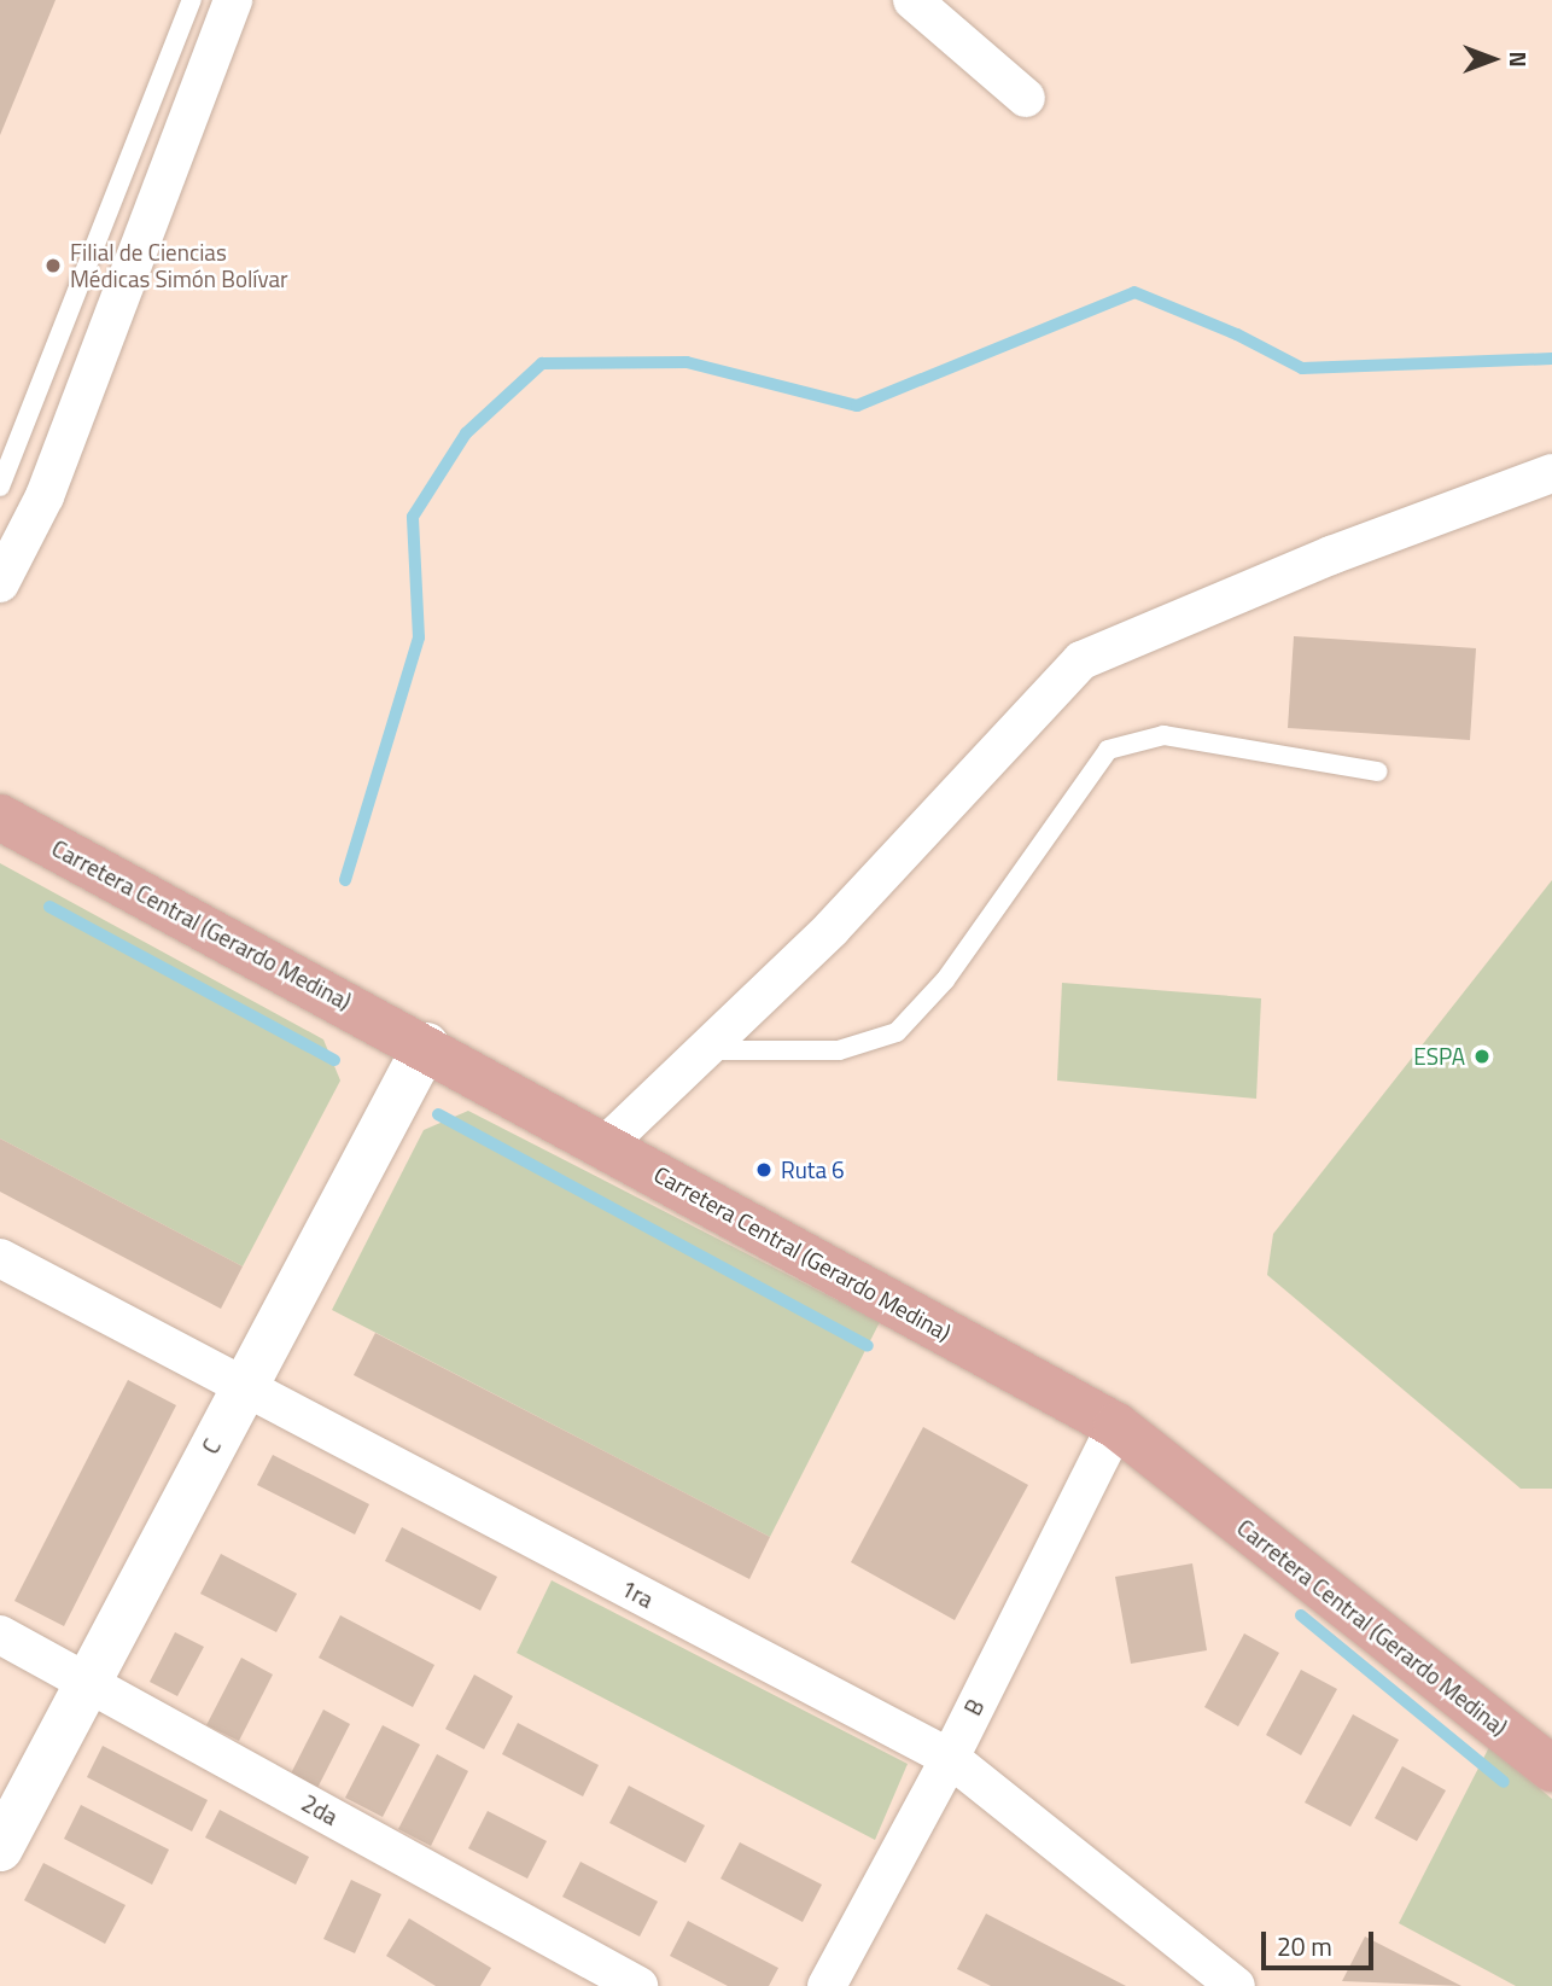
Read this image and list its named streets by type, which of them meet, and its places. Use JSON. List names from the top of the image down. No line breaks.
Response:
{"streets":{"main road":["Carretera Central (Gerardo Medina)"],"street":["C","1ra","B","2da"]},"crossings":[["Carretera Central (Gerardo Medina)","C"],["Carretera Central (Gerardo Medina)","B"],["C","1ra"],["C","2da"],["1ra","B"]],"places":["Filial de Ciencias Médicas Simón Bolívar","ESPA","Ruta 6"],"scale_bar":"20 m","north":"right"}
